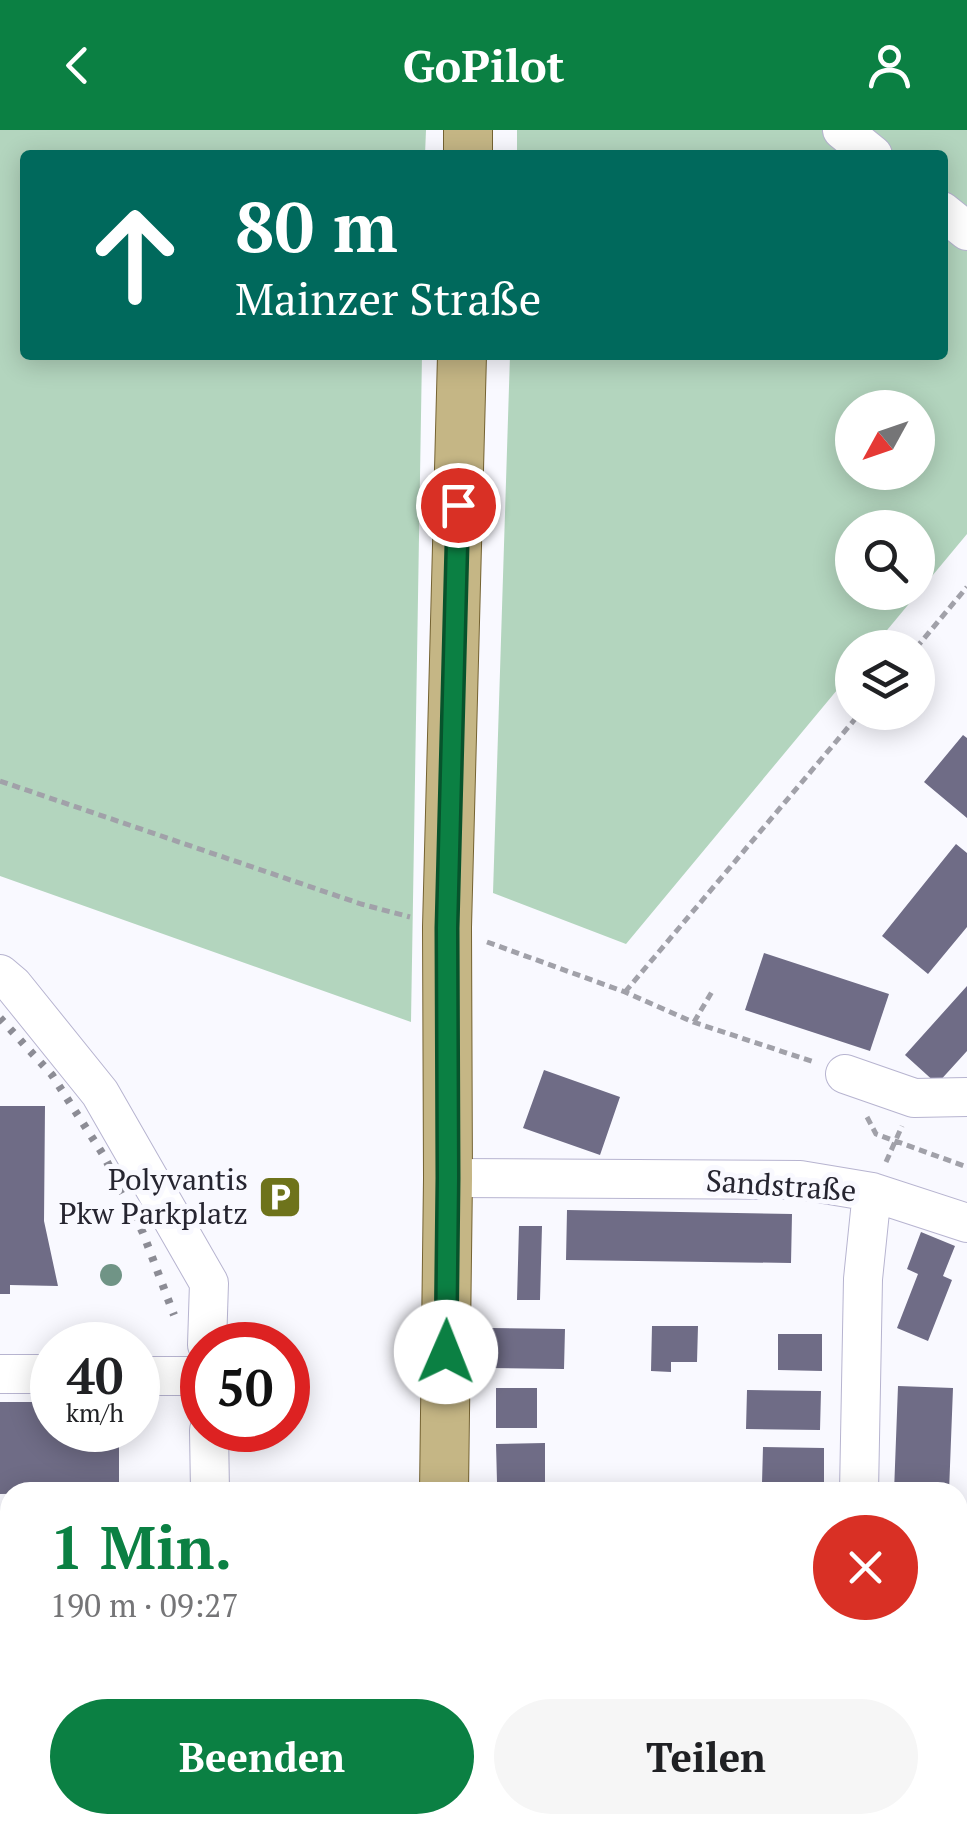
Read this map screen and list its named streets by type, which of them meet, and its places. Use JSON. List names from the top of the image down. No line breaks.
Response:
{"streets":{"street":["Sandstraße"]},"places":{"parking":["Polyvantis Pkw Parkplatz"]},"north":"bottom left","page":{"header":"GoPilot","turn":["80 m","Mainzer Straße"],"speed":"40 km/h","limit":"50","heading":["1 Min.","190 m · 09:27"],"buttons":["Beenden","Teilen"]}}
